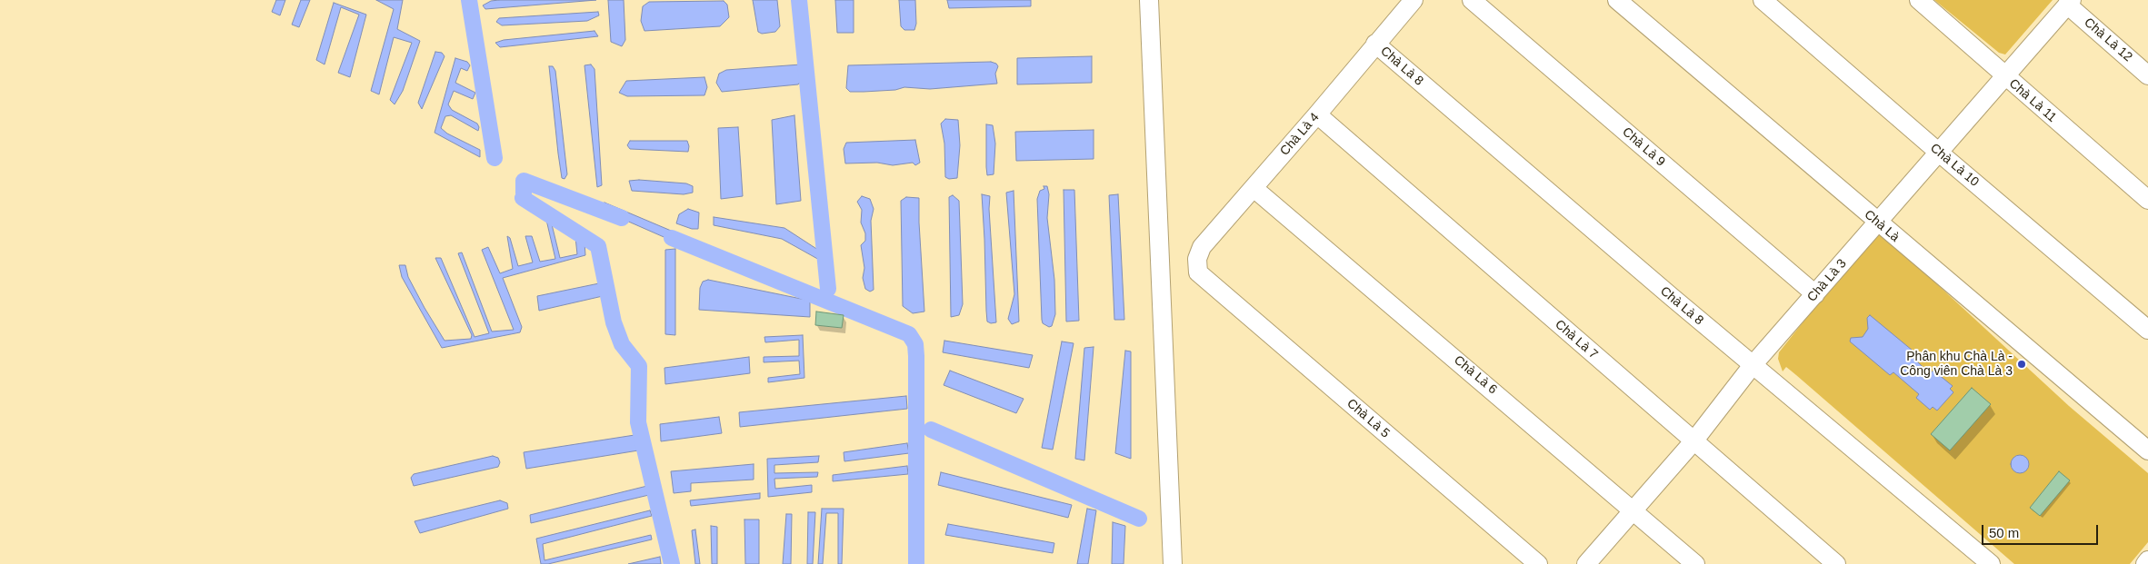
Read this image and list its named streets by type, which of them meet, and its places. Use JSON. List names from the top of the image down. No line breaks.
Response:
{"streets":{"street":["Chà Là 12","Chà Là 8","Chà Là 11","Chà Là 4","Chà Là 9","Chà Là 10","Chà Là","Chà Là 3","Chà Là 7","Chà Là 6","Chà Là 5"]},"crossings":[["Chà Là 12","Chà Là 3"],["Chà Là 8","Chà Là 4"],["Chà Là 8","Chà Là 3"],["Chà Là 11","Chà Là 3"],["Chà Là 4","Chà Là 7"],["Chà Là 4","Chà Là 6"],["Chà Là 4","Chà Là 5"],["Chà Là 9","Chà Là 3"],["Chà Là 10","Chà Là 3"],["Chà Là","Chà Là 3"],["Chà Là 3","Chà Là 7"],["Chà Là 3","Chà Là 6"]],"places":["Phân khu Chà Là - Công viên Chà Là 3"],"scale_bar":"50 m"}
